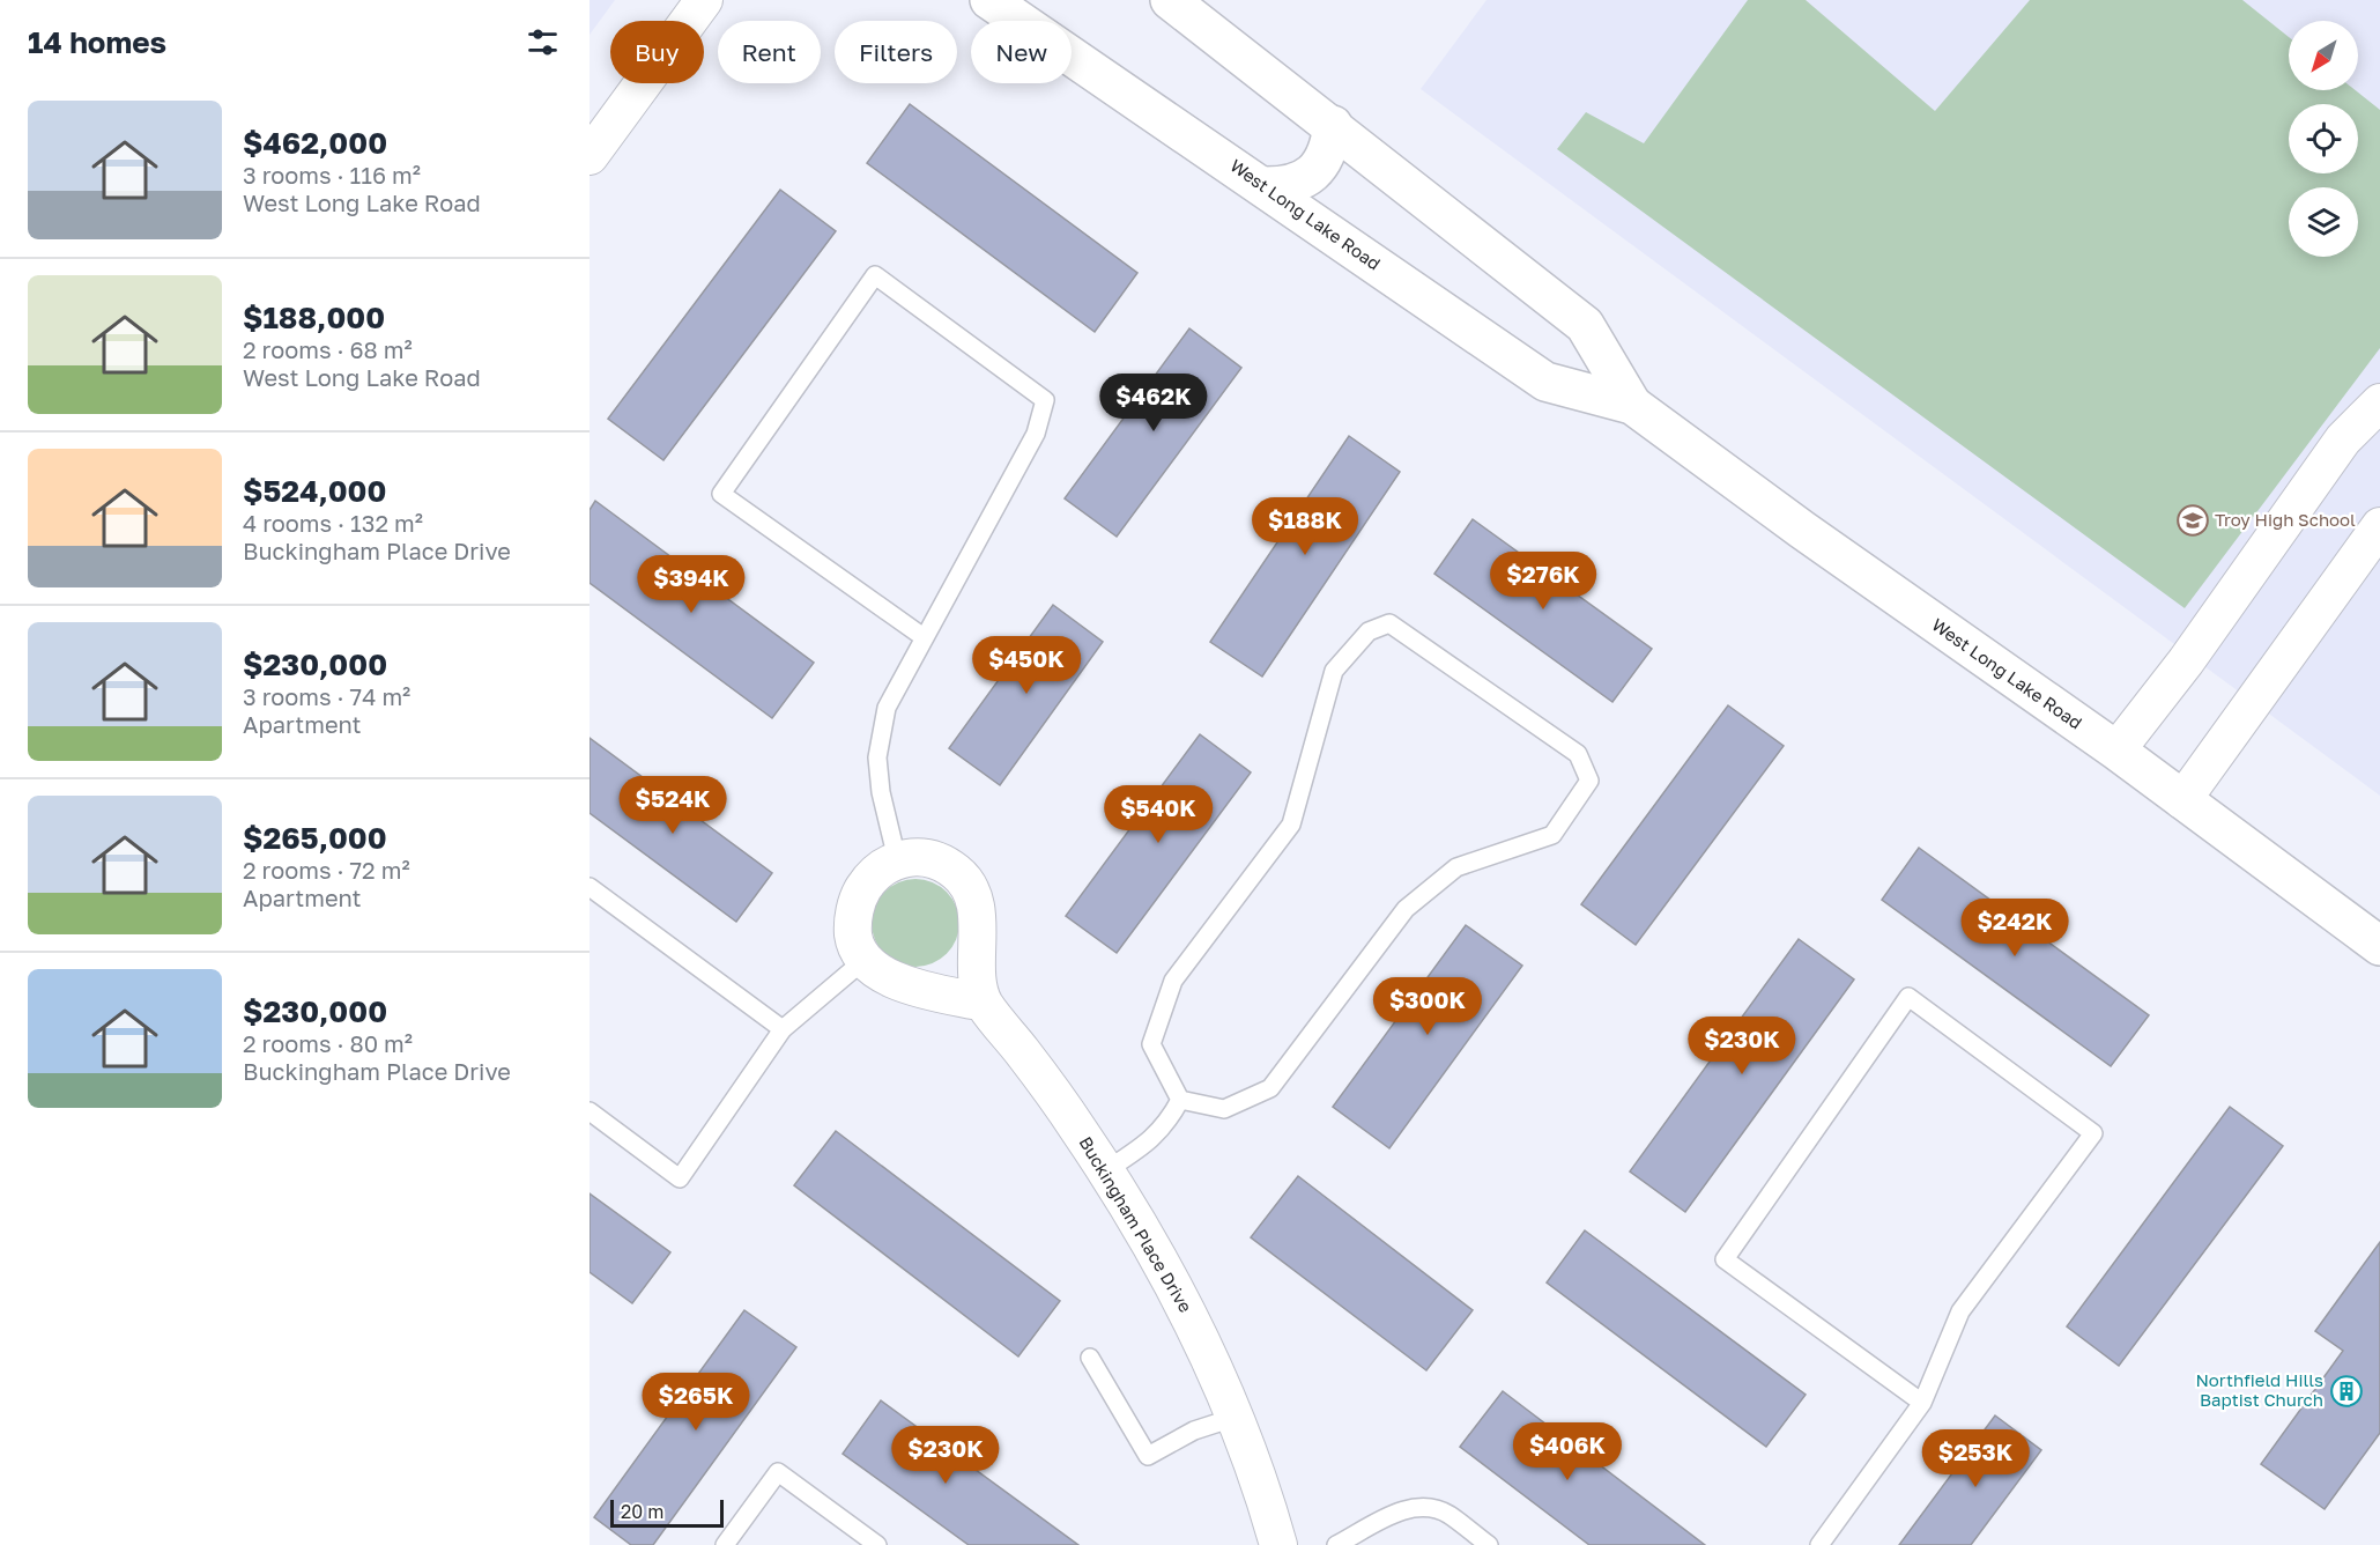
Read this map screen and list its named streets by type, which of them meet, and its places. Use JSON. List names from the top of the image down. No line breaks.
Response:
{"streets":{"main road":["West Long Lake Road"],"street":["Buckingham Place Drive"]},"places":{"school or university":["Troy High School"],"building":["Northfield Hills Baptist Church"]},"scale_bar":"20 m","north":"bottom left","page":{"heading":"14 homes","chip":["Buy","Rent","Filters","New"],"list":[{"name":"$462,000","note":"3 rooms · 116 m² · West Long Lake Road"},{"name":"$188,000","note":"2 rooms · 68 m² · West Long Lake Road"},{"name":"$524,000","note":"4 rooms · 132 m² · Buckingham Place Drive"},{"name":"$230,000","note":"3 rooms · 74 m² · Apartment"},{"name":"$265,000","note":"2 rooms · 72 m² · Apartment"},{"name":"$230,000","note":"2 rooms · 80 m² · Buckingham Place Drive"}],"price":["$462K","$188K","$276K","$394K","$450K","$524K","$540K","$242K","$300K","$230K","$265K","$406K","$230K","$253K"],"scale":"20 m"}}
